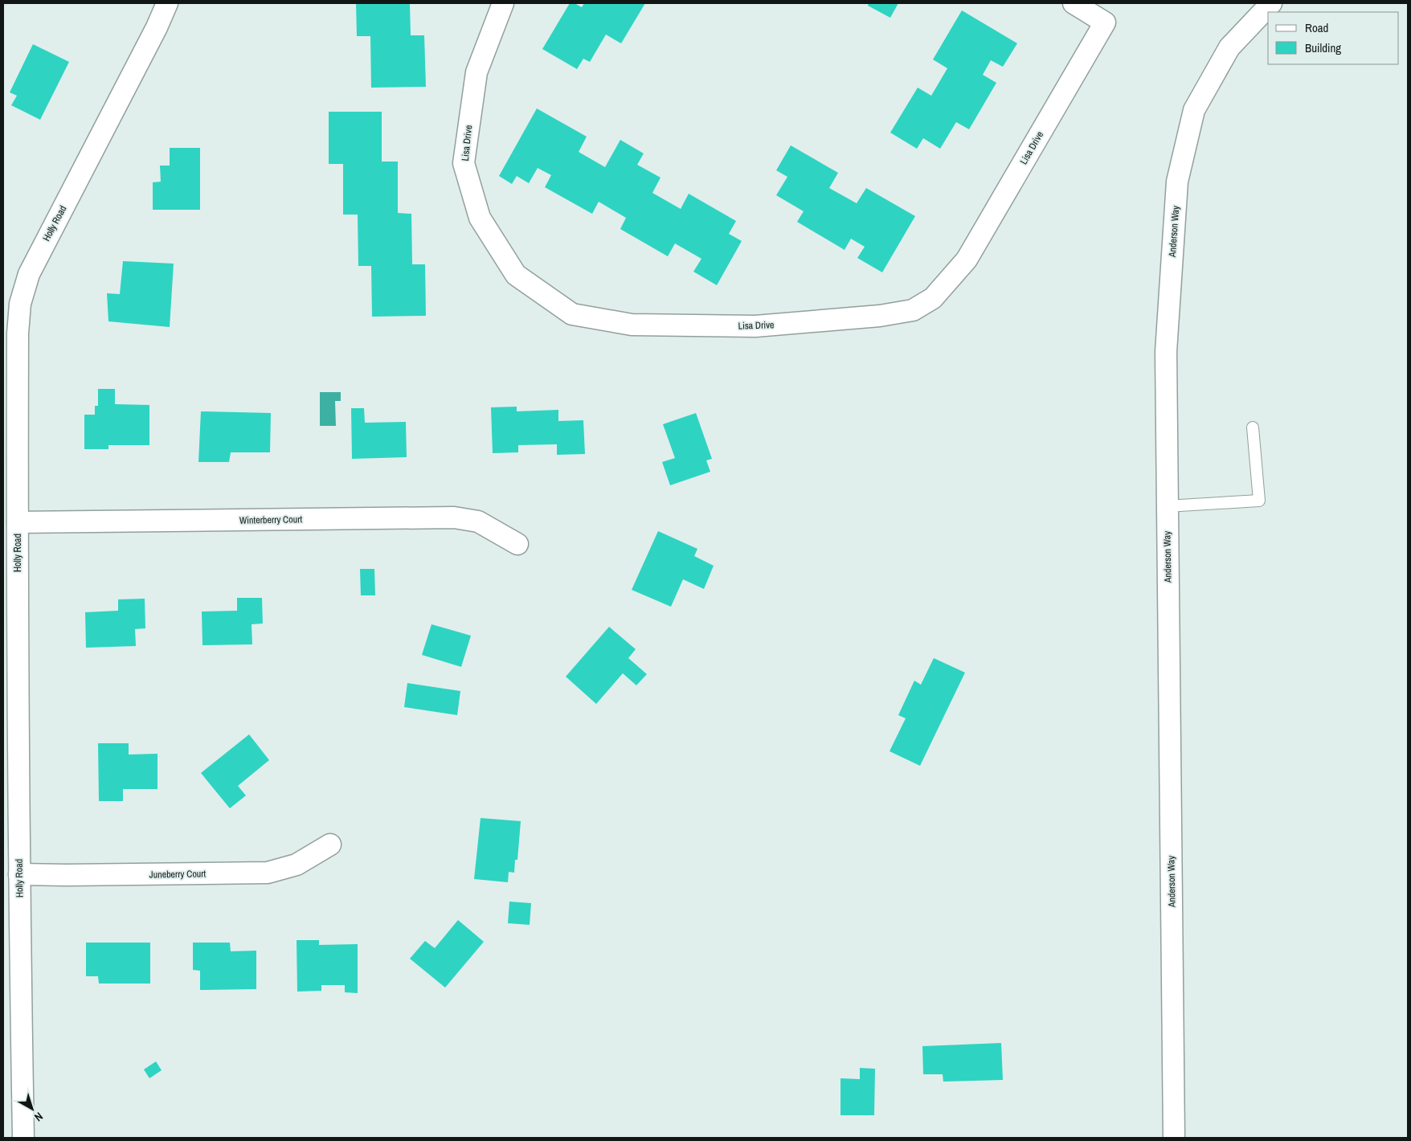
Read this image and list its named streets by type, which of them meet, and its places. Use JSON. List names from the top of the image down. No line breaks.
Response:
{"streets":{"street":["Lisa Drive","Holly Road","Anderson Way","Winterberry Court","Juneberry Court"]},"crossings":[["Holly Road","Winterberry Court"],["Holly Road","Juneberry Court"]],"legend":["Road","Building"],"north":"bottom right"}
